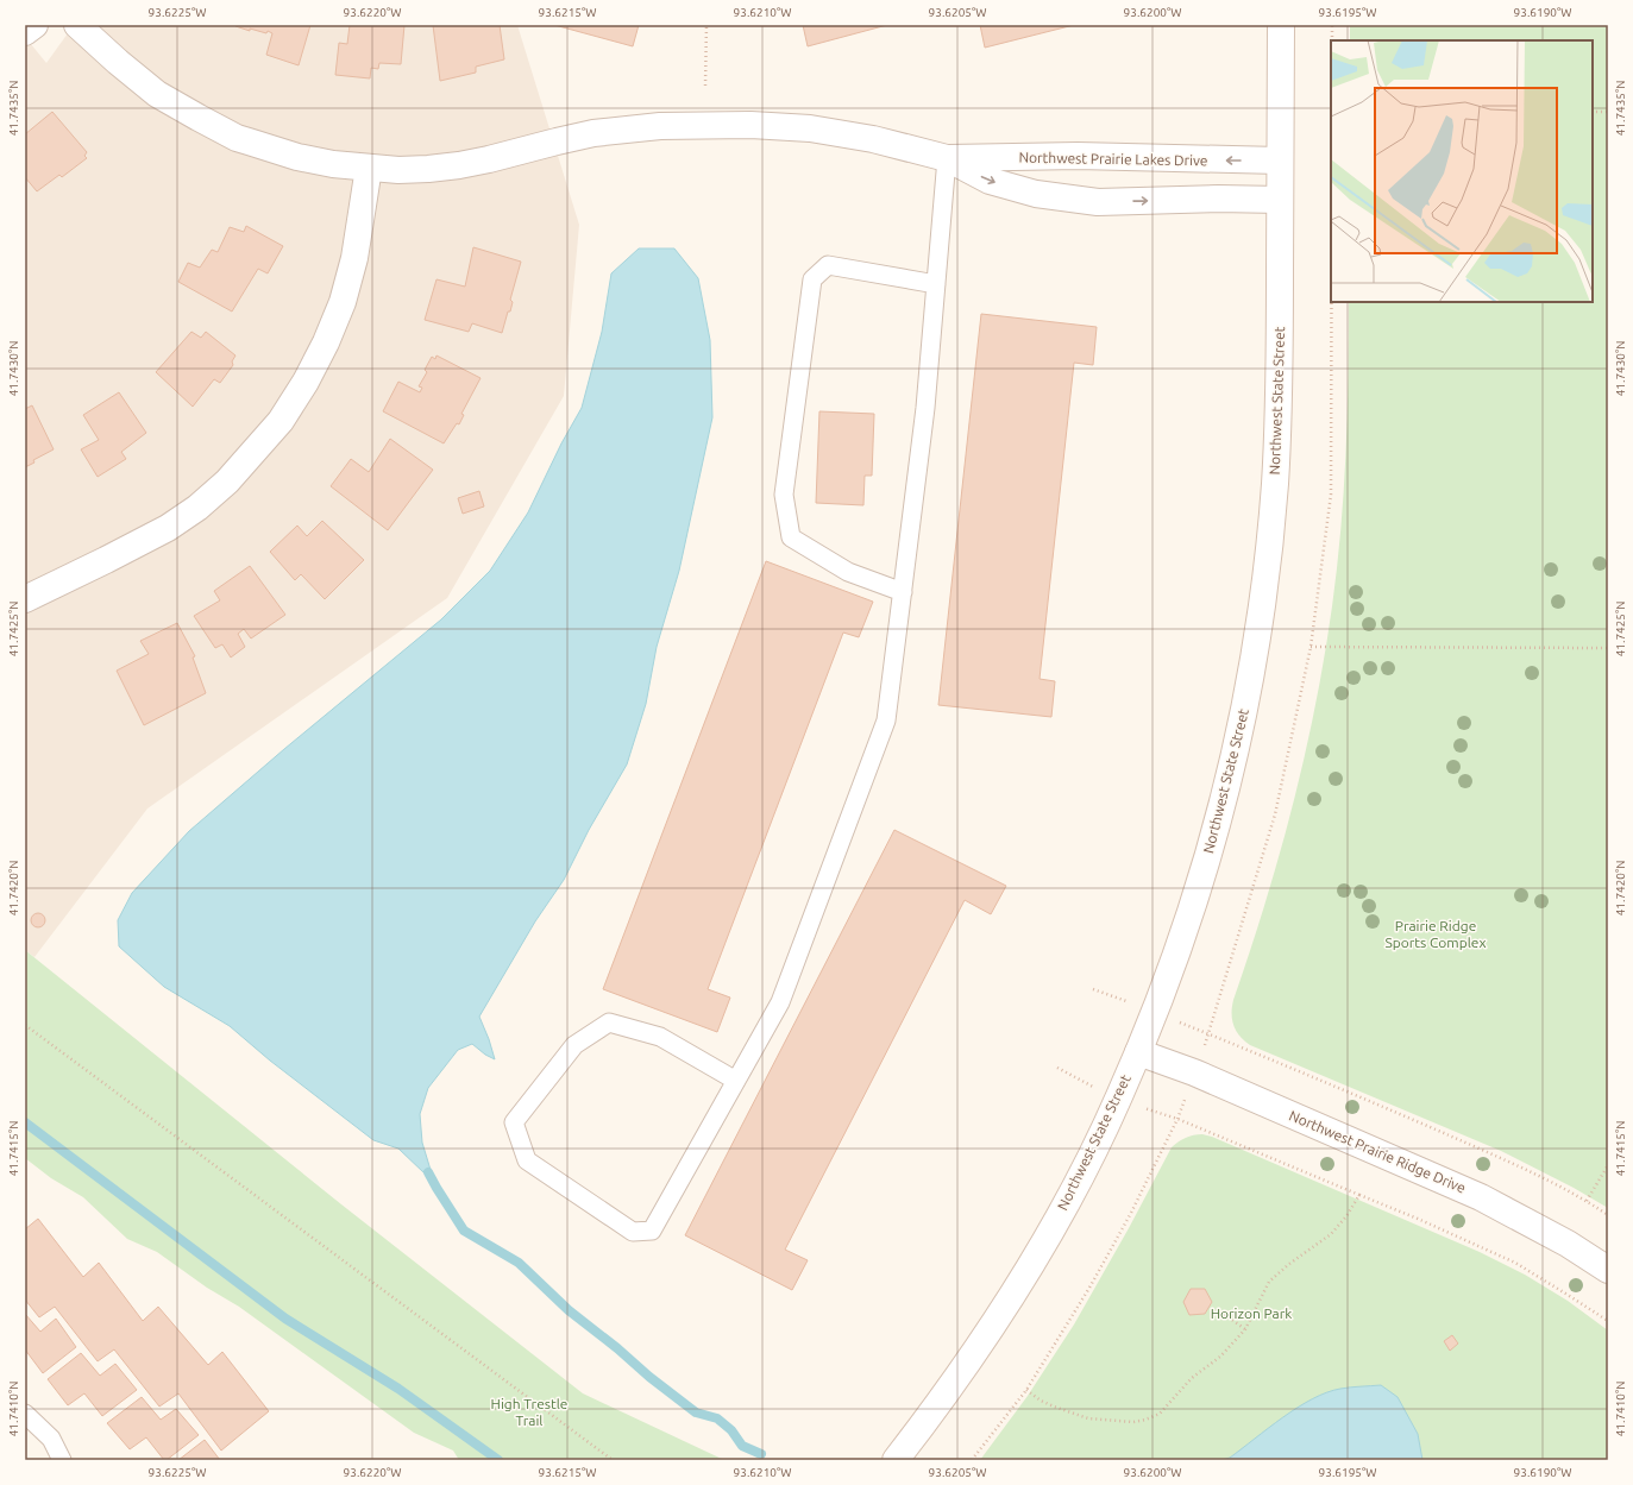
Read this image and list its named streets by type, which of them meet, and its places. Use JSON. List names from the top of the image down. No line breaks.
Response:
{"streets":{"street":["Northwest Prairie Lakes Drive","Northwest State Street","Northwest Prairie Ridge Drive"]},"crossings":[["Northwest Prairie Lakes Drive","Northwest State Street"],["Northwest State Street","Northwest Prairie Ridge Drive"]],"parks":["Prairie Ridge Sports Complex","Horizon Park","High Trestle Trail"],"coordinates":["93.6225°W","93.6220°W","93.6215°W","93.6210°W","93.6205°W","93.6200°W","93.6195°W","93.6190°W","41.7435°N","41.7430°N","41.7425°N","41.7420°N","41.7415°N","41.7410°N"]}
